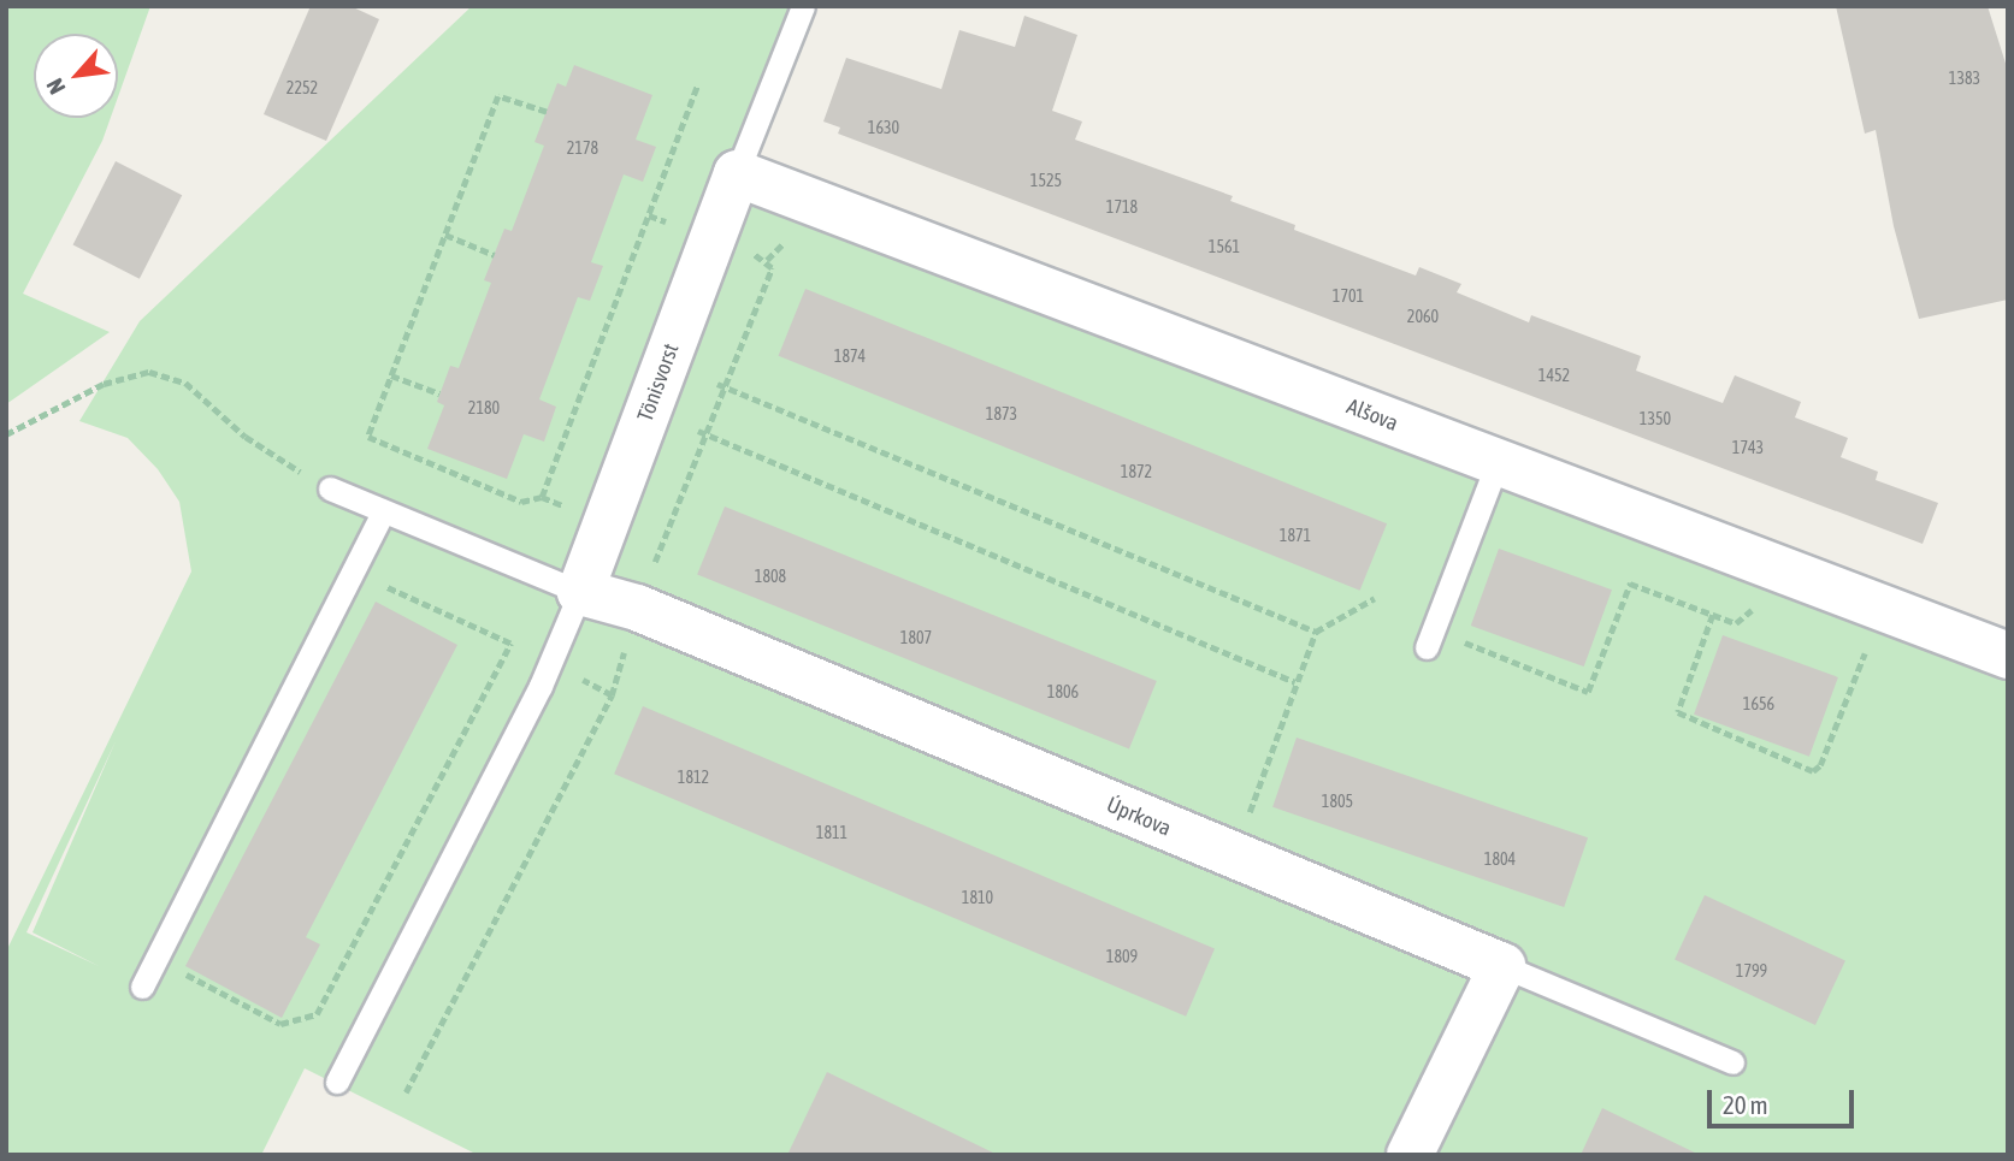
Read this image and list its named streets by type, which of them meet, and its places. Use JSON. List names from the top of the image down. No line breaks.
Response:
{"streets":{"street":["Tönisvorst","Alšova","Úprkova"]},"crossings":[["Tönisvorst","Alšova"],["Tönisvorst","Úprkova"]],"house_numbers":["1383","2252","1630","2178","1525","1718","1561","1701","2060","1874","1452","2180","1873","1350","1743","1872","1871","1808","1807","1806","1656","1812","1805","1811","1804","1810","1809","1799"],"scale_bar":"20 m","north":"bottom left"}
